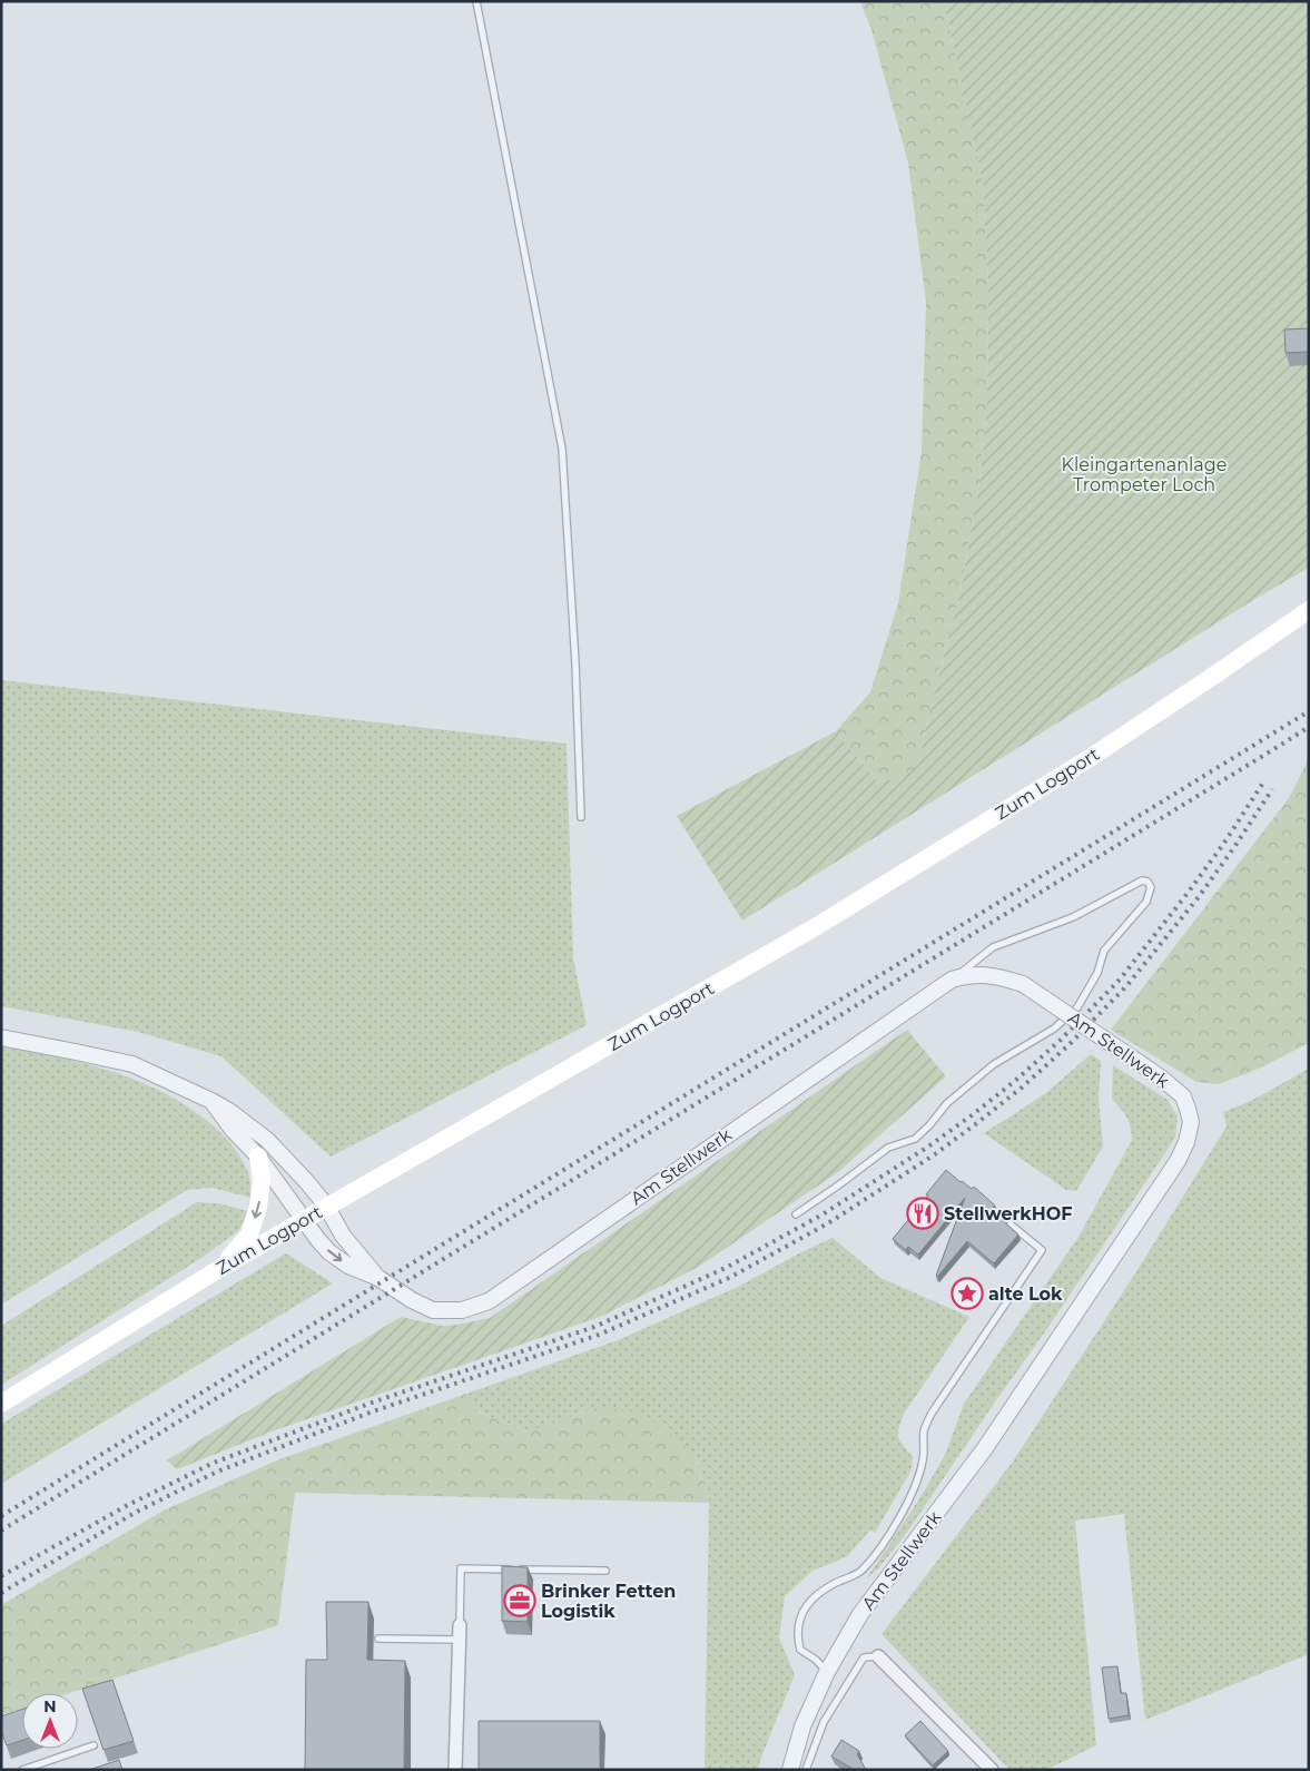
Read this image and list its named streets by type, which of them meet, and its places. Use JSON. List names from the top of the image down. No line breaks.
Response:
{"streets":{"main road":["Zum Logport"],"street":["Am Stellwerk"]},"crossings":[["Zum Logport","Am Stellwerk"]],"parks":["Kleingartenanlage Trompeter Loch"],"places":{"restaurant":["StellwerkHOF"],"place":["alte Lok"],"office":["Brinker Fetten Logistik"]},"north":"top"}
